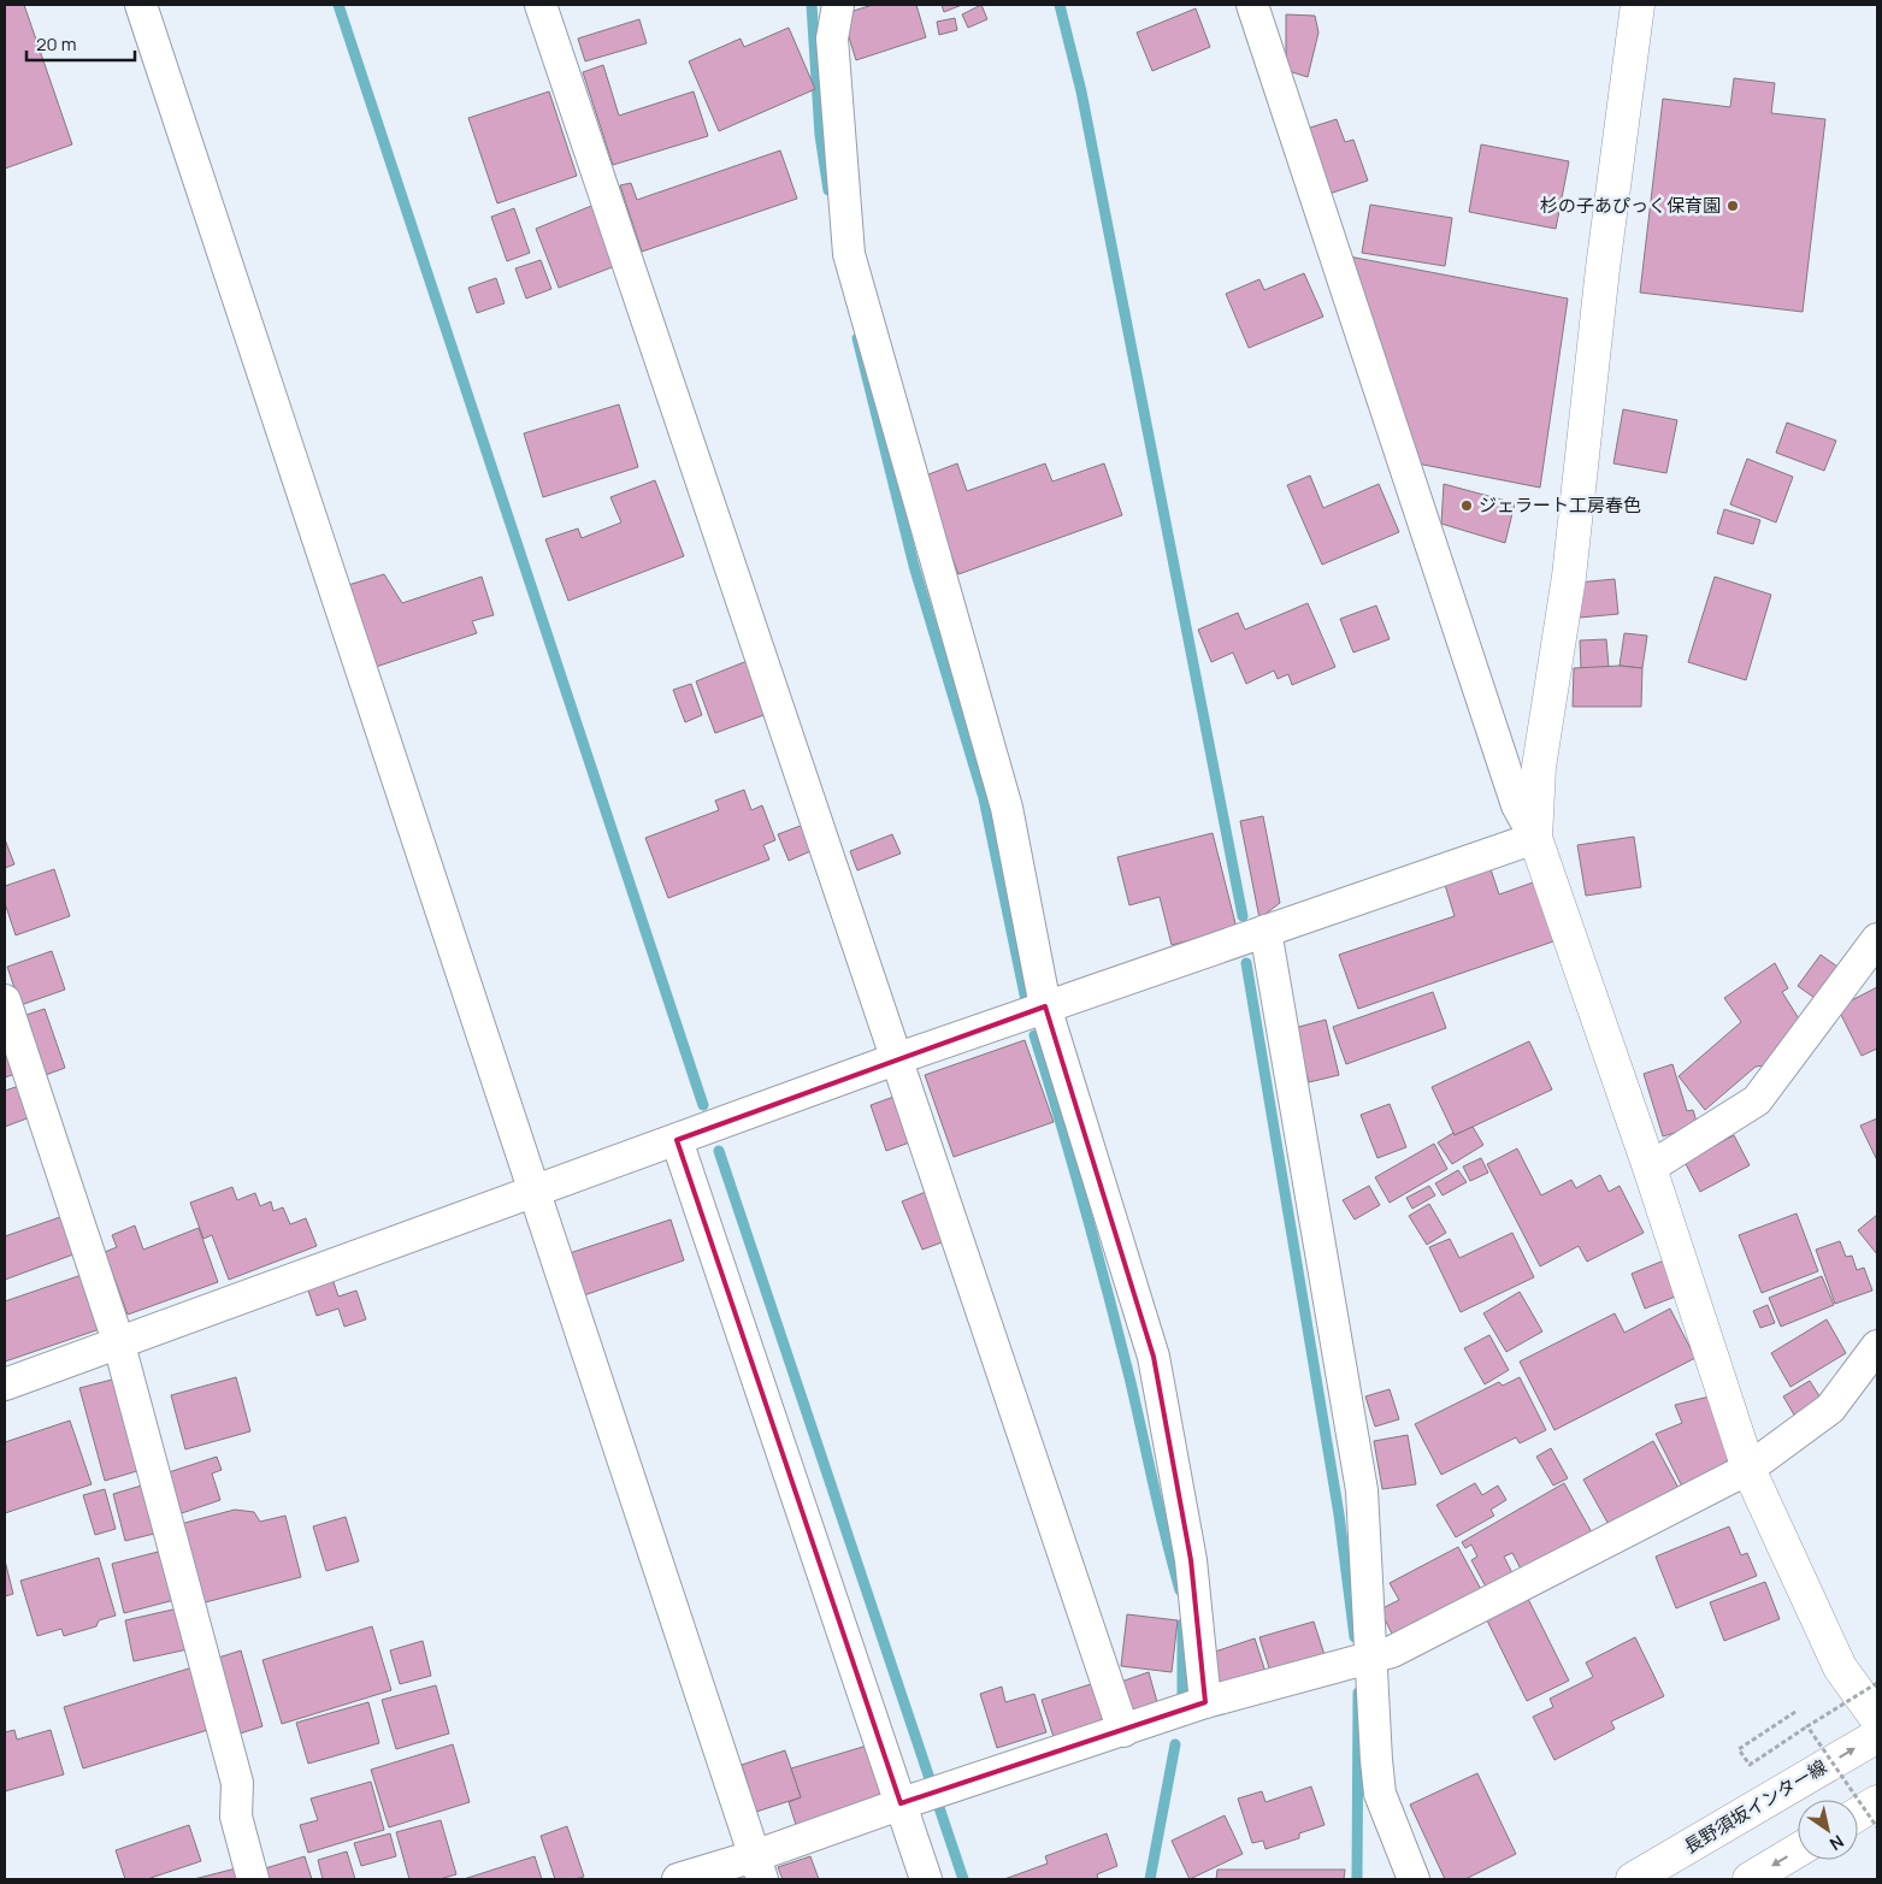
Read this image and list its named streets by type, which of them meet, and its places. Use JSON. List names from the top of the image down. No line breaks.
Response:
{"streets":{"street":["長野須坂インター線"]},"places":["杉の子あぴっく保育園","ジェラート工房春色"],"scale_bar":"20 m","north":"bottom right"}
